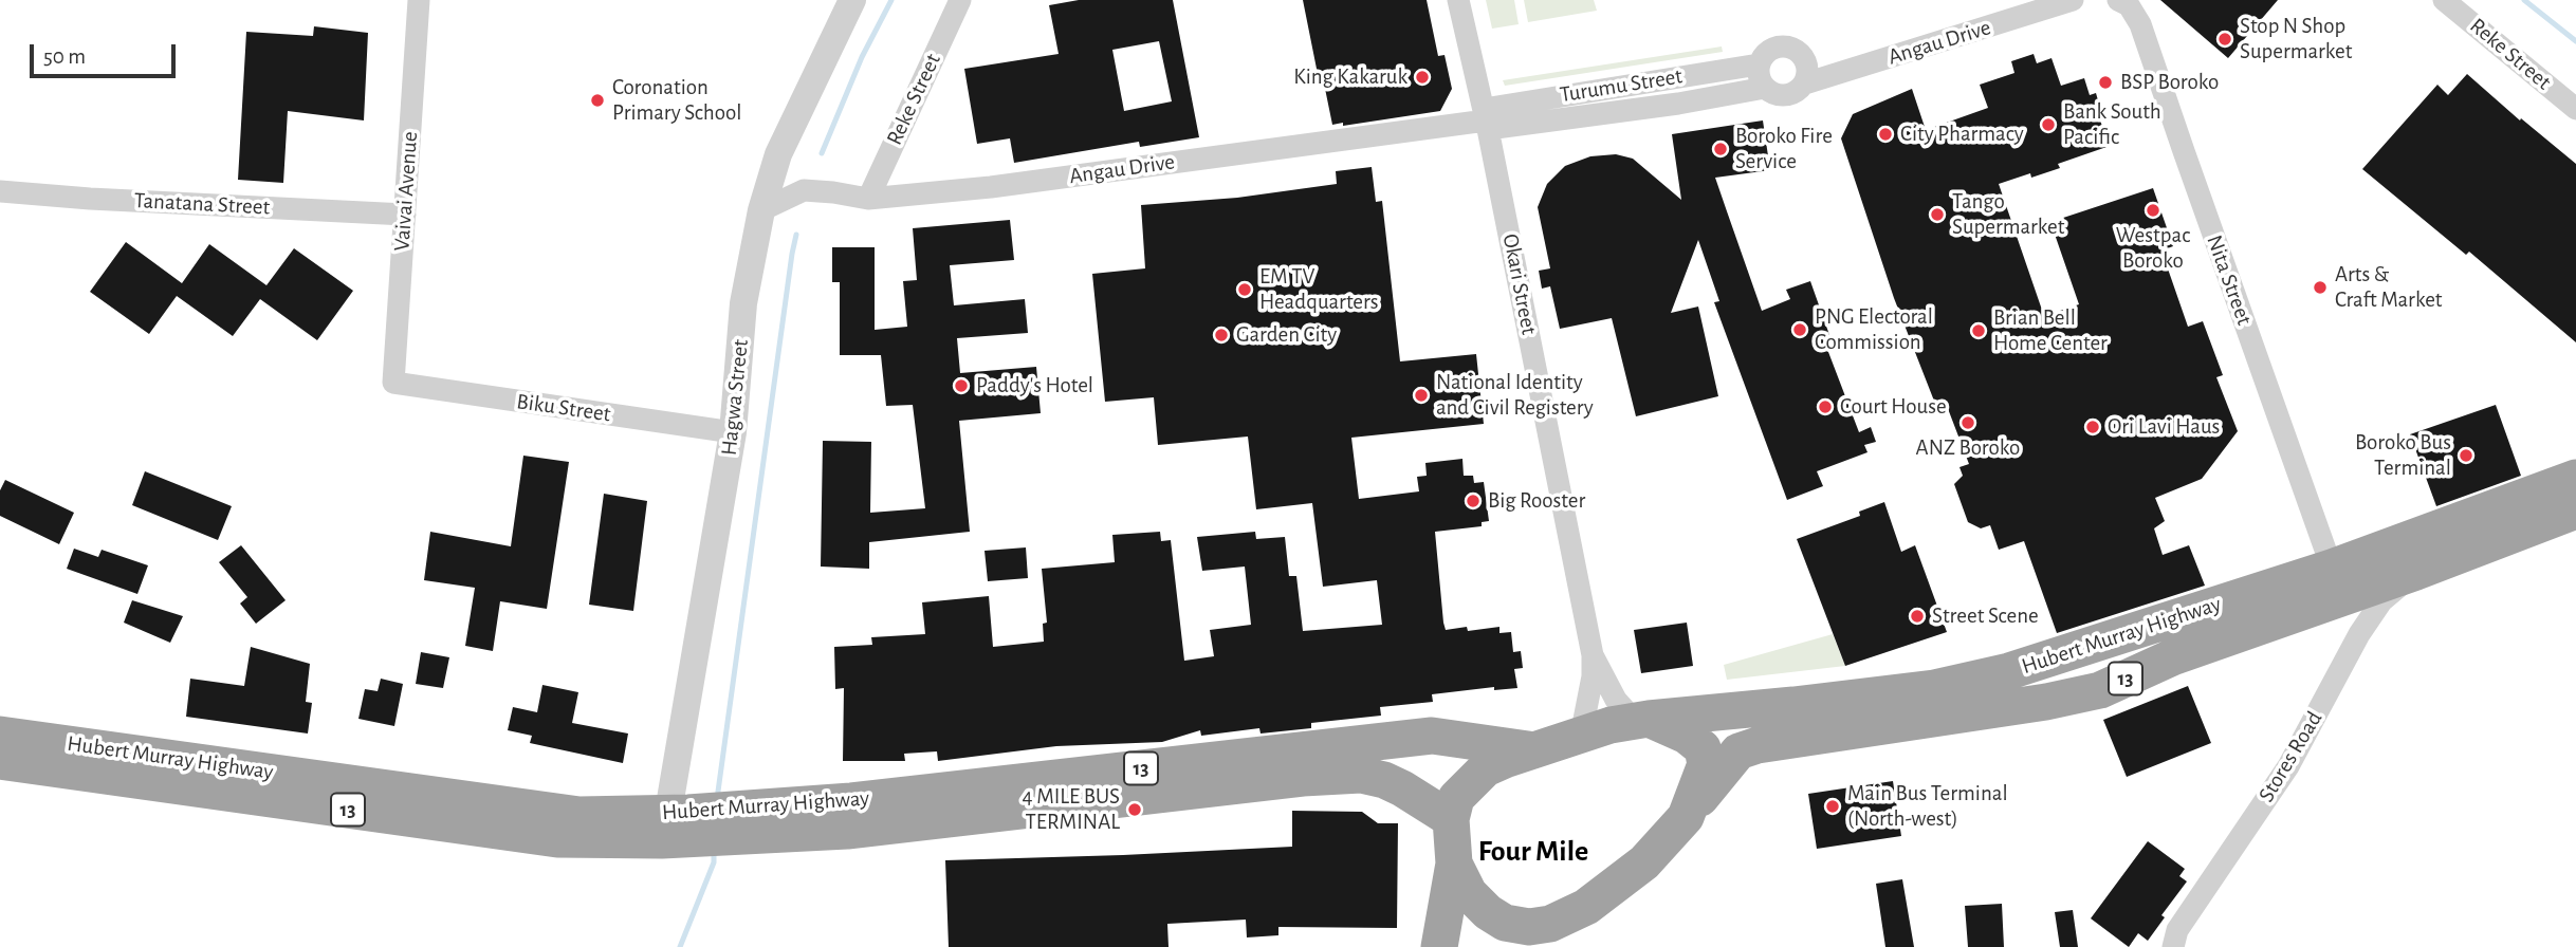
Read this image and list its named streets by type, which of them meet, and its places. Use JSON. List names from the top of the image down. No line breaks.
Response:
{"streets":{"highway":["Hubert Murray Highway","13"],"street":["Angau Drive","Reke Street","Turumu Street","Vaivai Avenue","Tanatana Street","Nita Street","Okari Street","Hagwa Street","Biku Street","Stores Road"]},"crossings":[["Angau Drive","Reke Street"],["Angau Drive","Turumu Street"],["Angau Drive","Okari Street"],["Angau Drive","Hagwa Street"],["Turumu Street","Okari Street"],["Vaivai Avenue","Tanatana Street"],["Vaivai Avenue","Biku Street"],["Nita Street","Hubert Murray Highway"],["Okari Street","Hubert Murray Highway"],["Okari Street","13"],["Hagwa Street","Biku Street"],["Hagwa Street","Hubert Murray Highway"],["Hubert Murray Highway","13"],["Hubert Murray Highway","Stores Road"]],"districts":["Four Mile"],"places":["Stop N Shop Supermarket","King Kakaruk","BSP Boroko","Coronation Primary School","Bank South Pacific","City Pharmacy","Boroko Fire Service","Westpac Boroko","Tango Supermarket","Arts & Craft Market","EM TV Headquarters","PNG Electoral Commission","Brian Bell Home Center","Garden City","Paddy's Hotel","National Identity and Civil Registery","Court House","ANZ Boroko","Ori Lavi Haus","Boroko Bus Terminal","Big Rooster","Street Scene","Main Bus Terminal (North-west)","4 MILE BUS TERMINAL"],"scale_bar":"50 m"}
